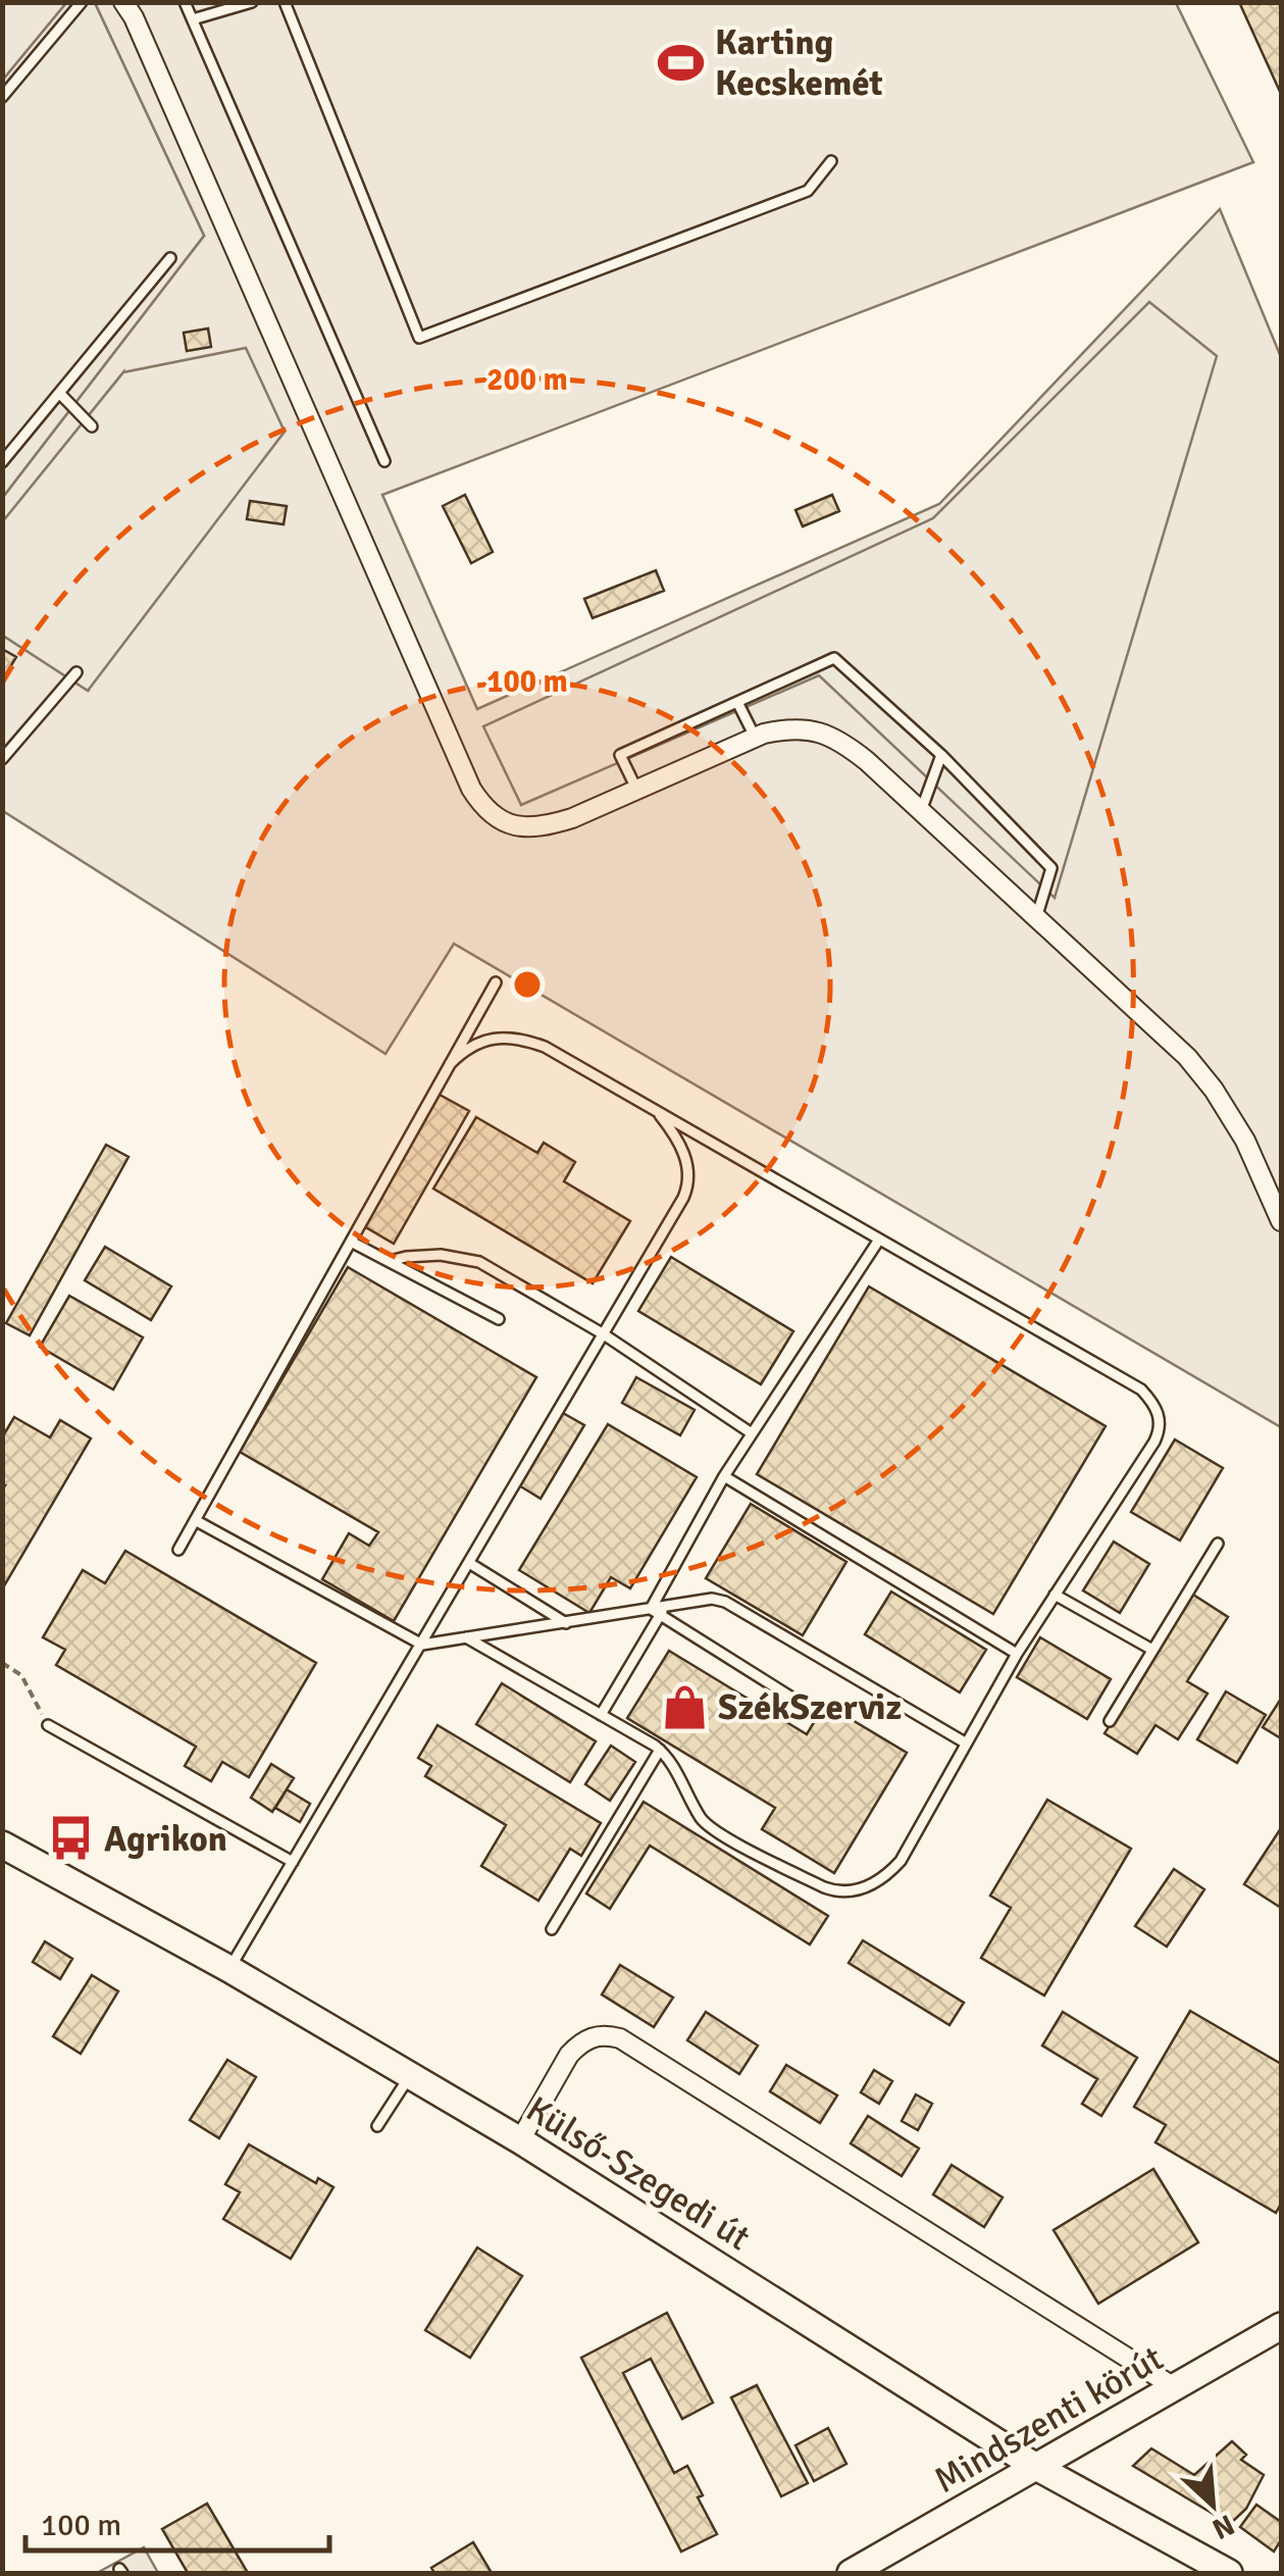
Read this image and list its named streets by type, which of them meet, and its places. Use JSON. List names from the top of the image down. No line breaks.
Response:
{"streets":{"street":["Külső-Szegedi út","Mindszenti körút"]},"crossings":[["Külső-Szegedi út","Mindszenti körút"]],"places":{"sports":["Karting Kecskemét"],"shop":["SzékSzerviz"],"bus stop":["Agrikon"]},"scale_bar":"100 m","north":"bottom right","rings":["200 m","100 m"]}
